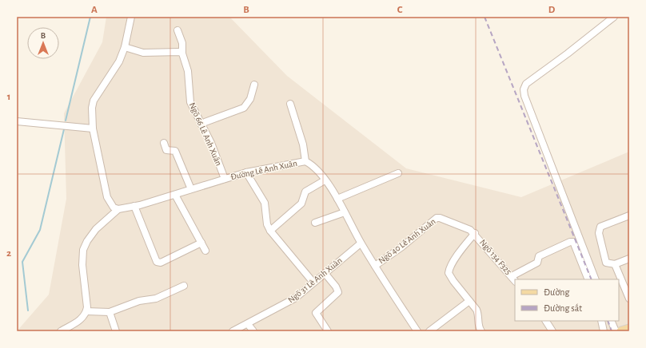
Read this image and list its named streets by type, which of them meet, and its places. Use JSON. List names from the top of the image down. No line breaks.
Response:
{"streets":{"street":["Ngõ 66 Lê Anh Xuân","Đường Lê Anh Xuân","Ngõ 40 Lê Anh Xuân","Ngõ 134 F325","Ngõ 31 Lê Anh Xuân"]},"crossings":[["Ngõ 66 Lê Anh Xuân","Đường Lê Anh Xuân"],["Đường Lê Anh Xuân","Ngõ 40 Lê Anh Xuân"],["Đường Lê Anh Xuân","Ngõ 31 Lê Anh Xuân"],["Ngõ 40 Lê Anh Xuân","Ngõ 134 F325"]],"legend":["Đường","Đường sắt"],"north":"top","grid":{"columns":["A","B","C","D"],"rows":["1","2"]}}
